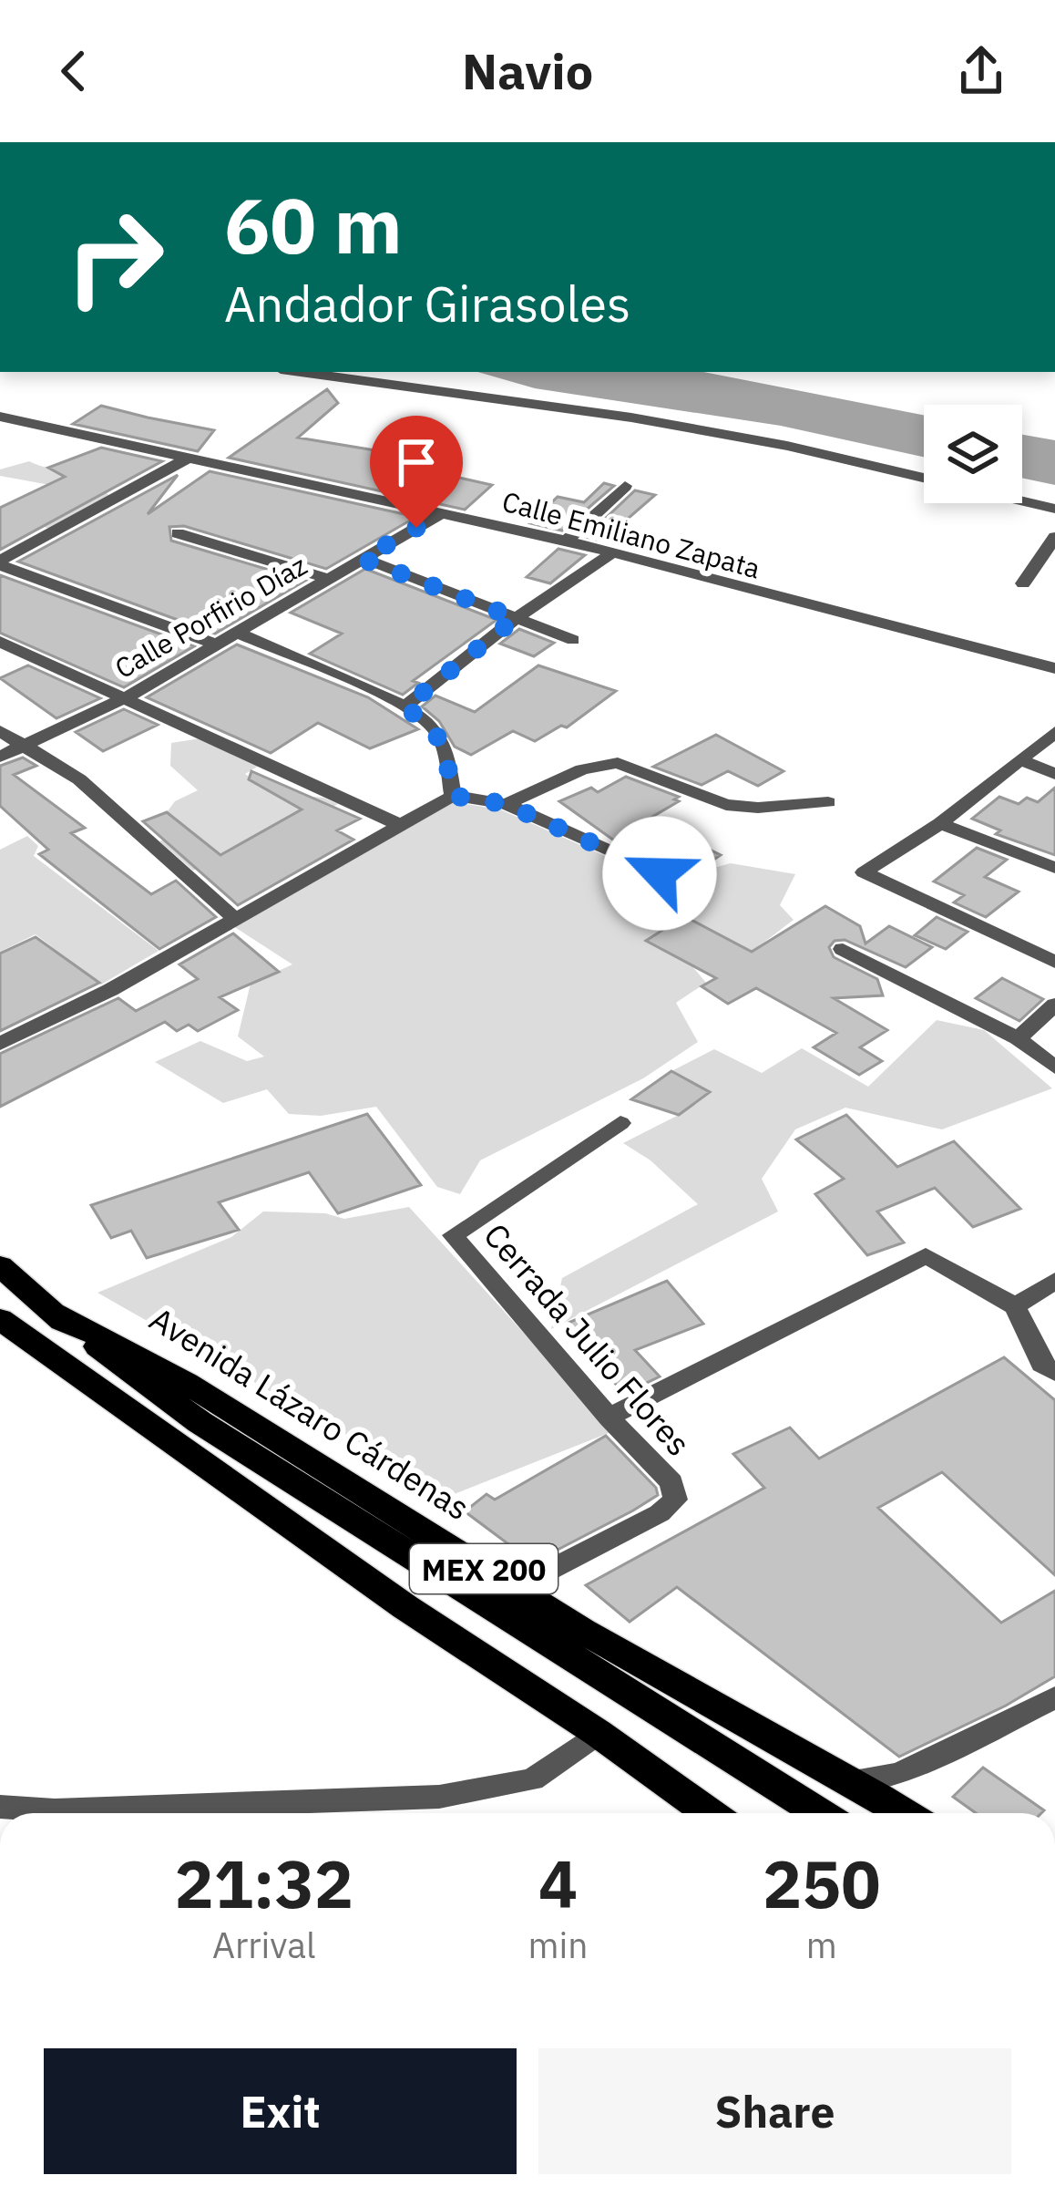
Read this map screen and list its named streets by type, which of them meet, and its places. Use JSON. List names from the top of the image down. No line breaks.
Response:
{"streets":{"main road":["Avenida Lázaro Cárdenas","MEX 200"],"street":["Calle Emiliano Zapata","Calle Porfirio Díaz","Cerrada Julio Flores"]},"crossings":[["Calle Emiliano Zapata","Calle Porfirio Díaz"],["Cerrada Julio Flores","Avenida Lázaro Cárdenas"]],"page":{"header":"Navio","turn":["60 m","Andador Girasoles"],"eta":["21:32","Arrival","4","min","250","m"],"buttons":["Exit","Share"]}}
